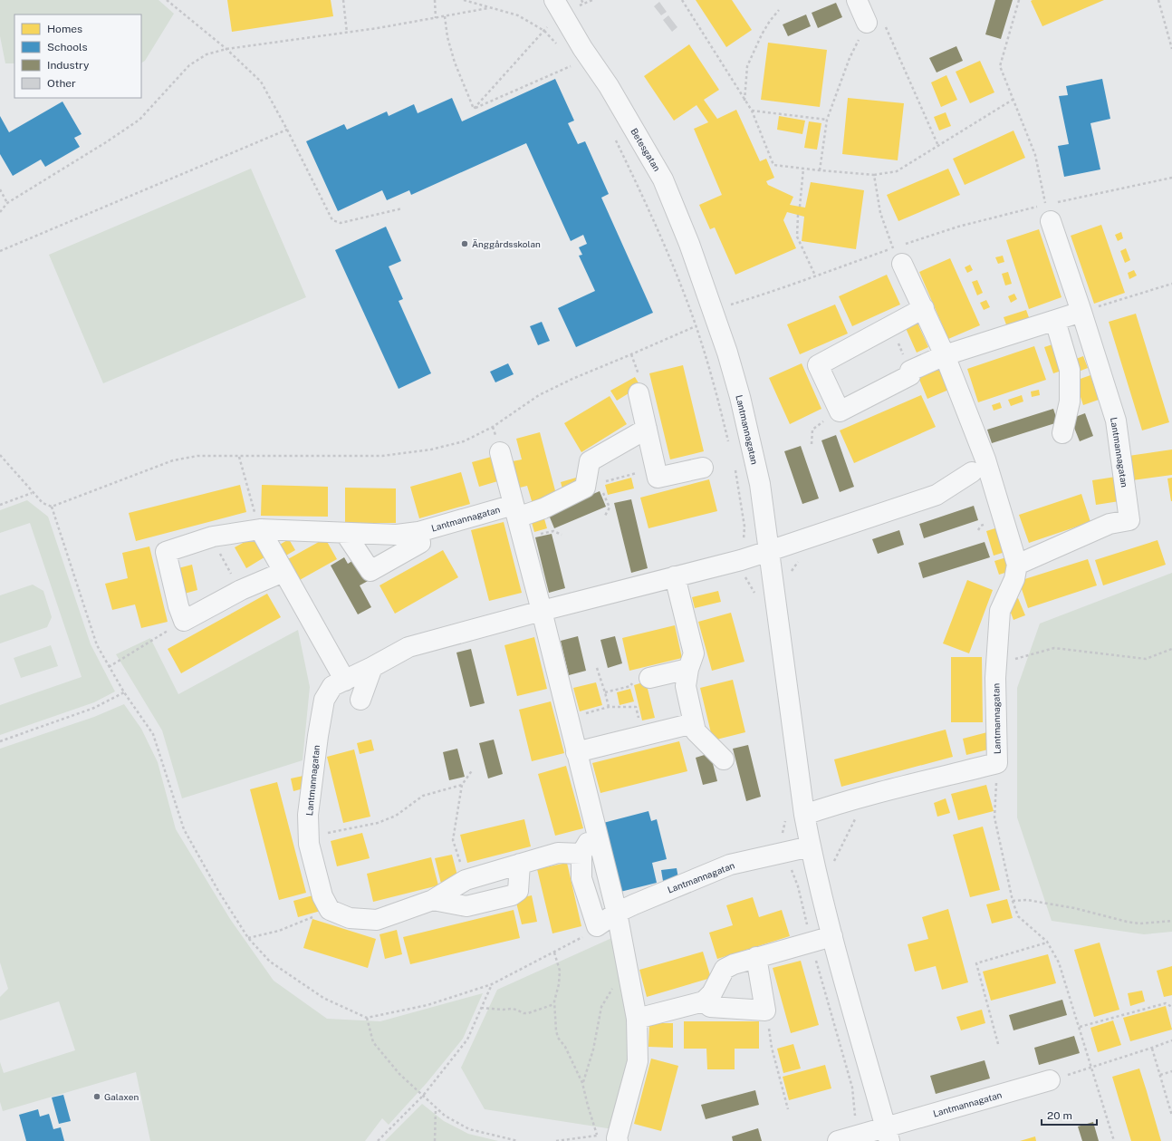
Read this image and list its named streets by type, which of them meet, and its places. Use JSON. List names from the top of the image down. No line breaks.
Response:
{"streets":{"street":["Betesgatan","Lantmannagatan"]},"crossings":[["Betesgatan","Lantmannagatan"]],"places":["Änggårdsskolan","Galaxen"],"legend":["Homes","Schools","Industry","Other"],"scale_bar":"20 m"}
